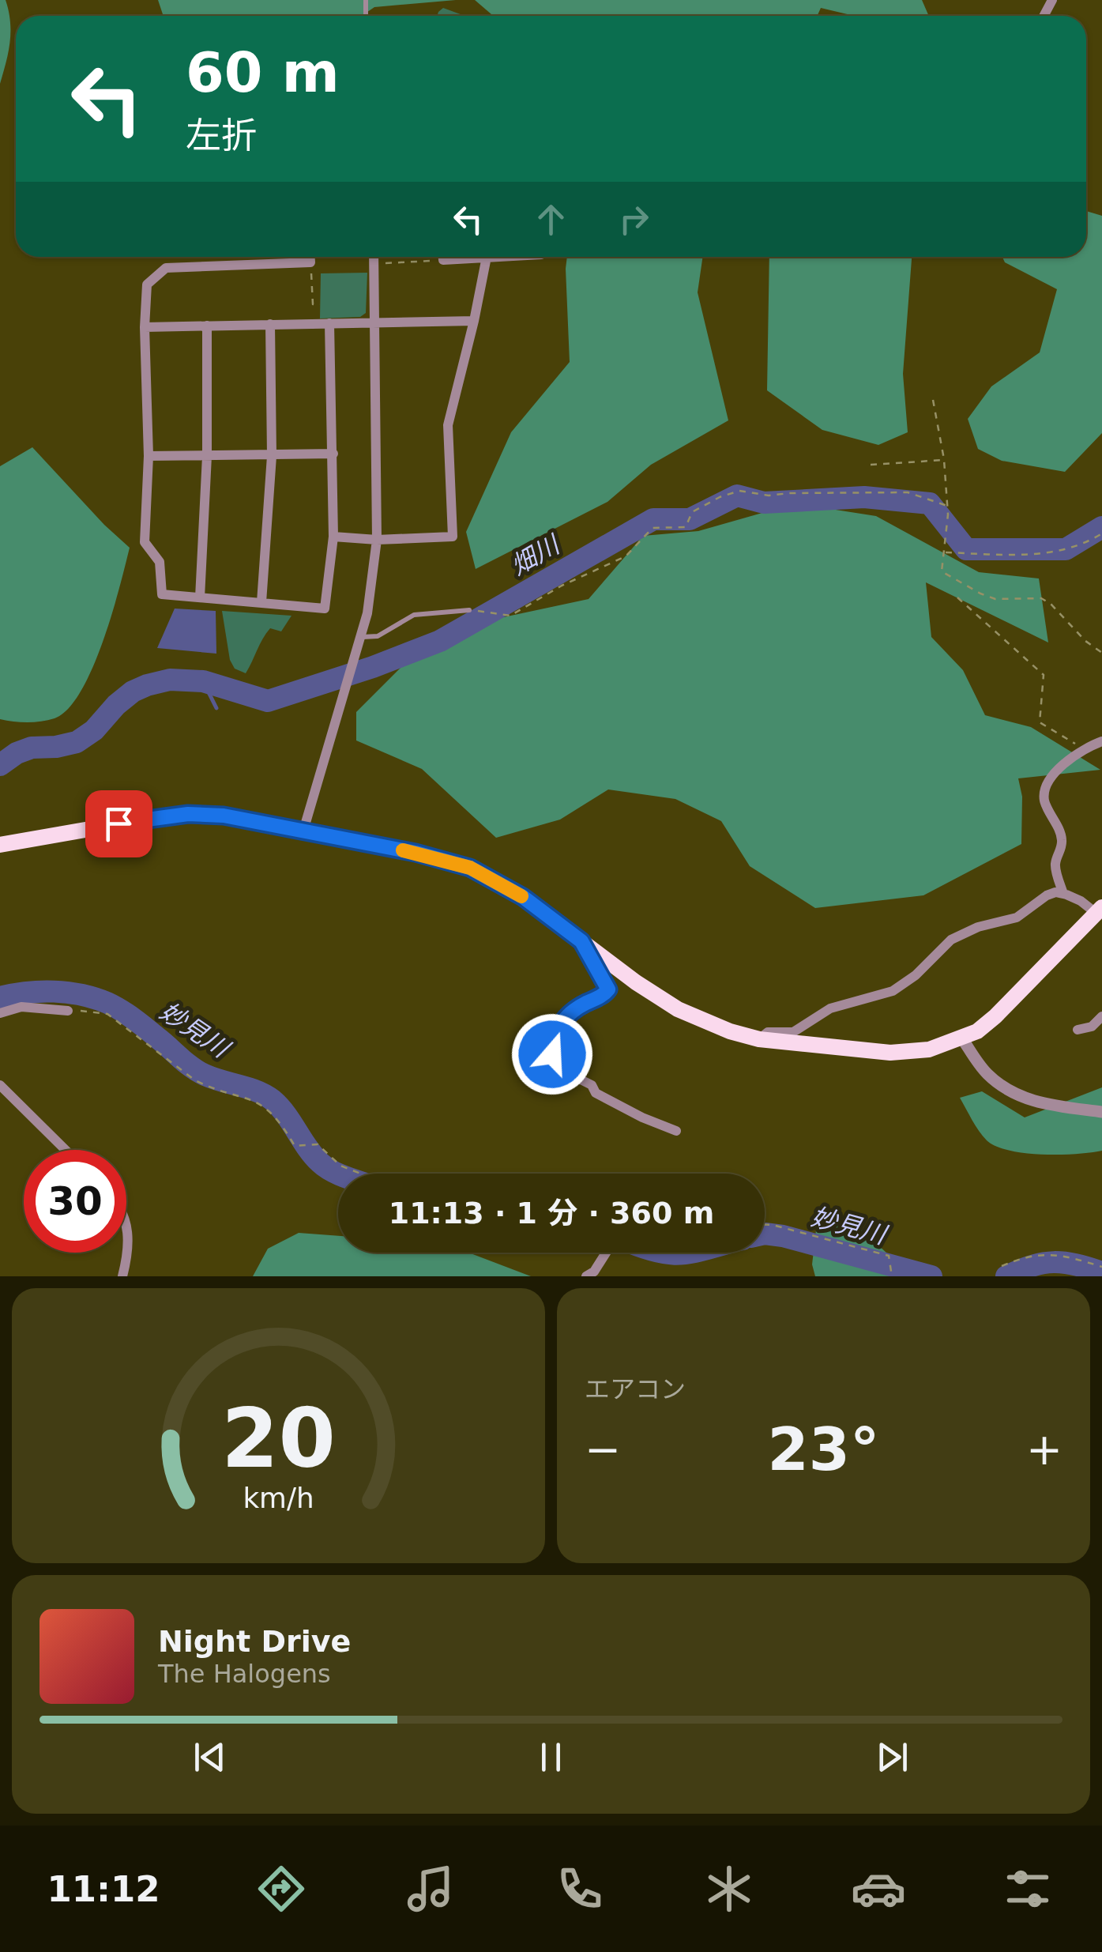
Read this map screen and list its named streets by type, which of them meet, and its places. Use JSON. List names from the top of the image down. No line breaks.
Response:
{"water":["畑川","妙見川"],"page":{"turn":["60 m","左折"],"limit":"30","trip":"11:13 · 1 分 · 360 m","tile":"エアコン","heat":["−","23°","+"],"song":["Night Drive","The Halogens"],"tabs":"11:12","gauge":["20","km/h"]}}
